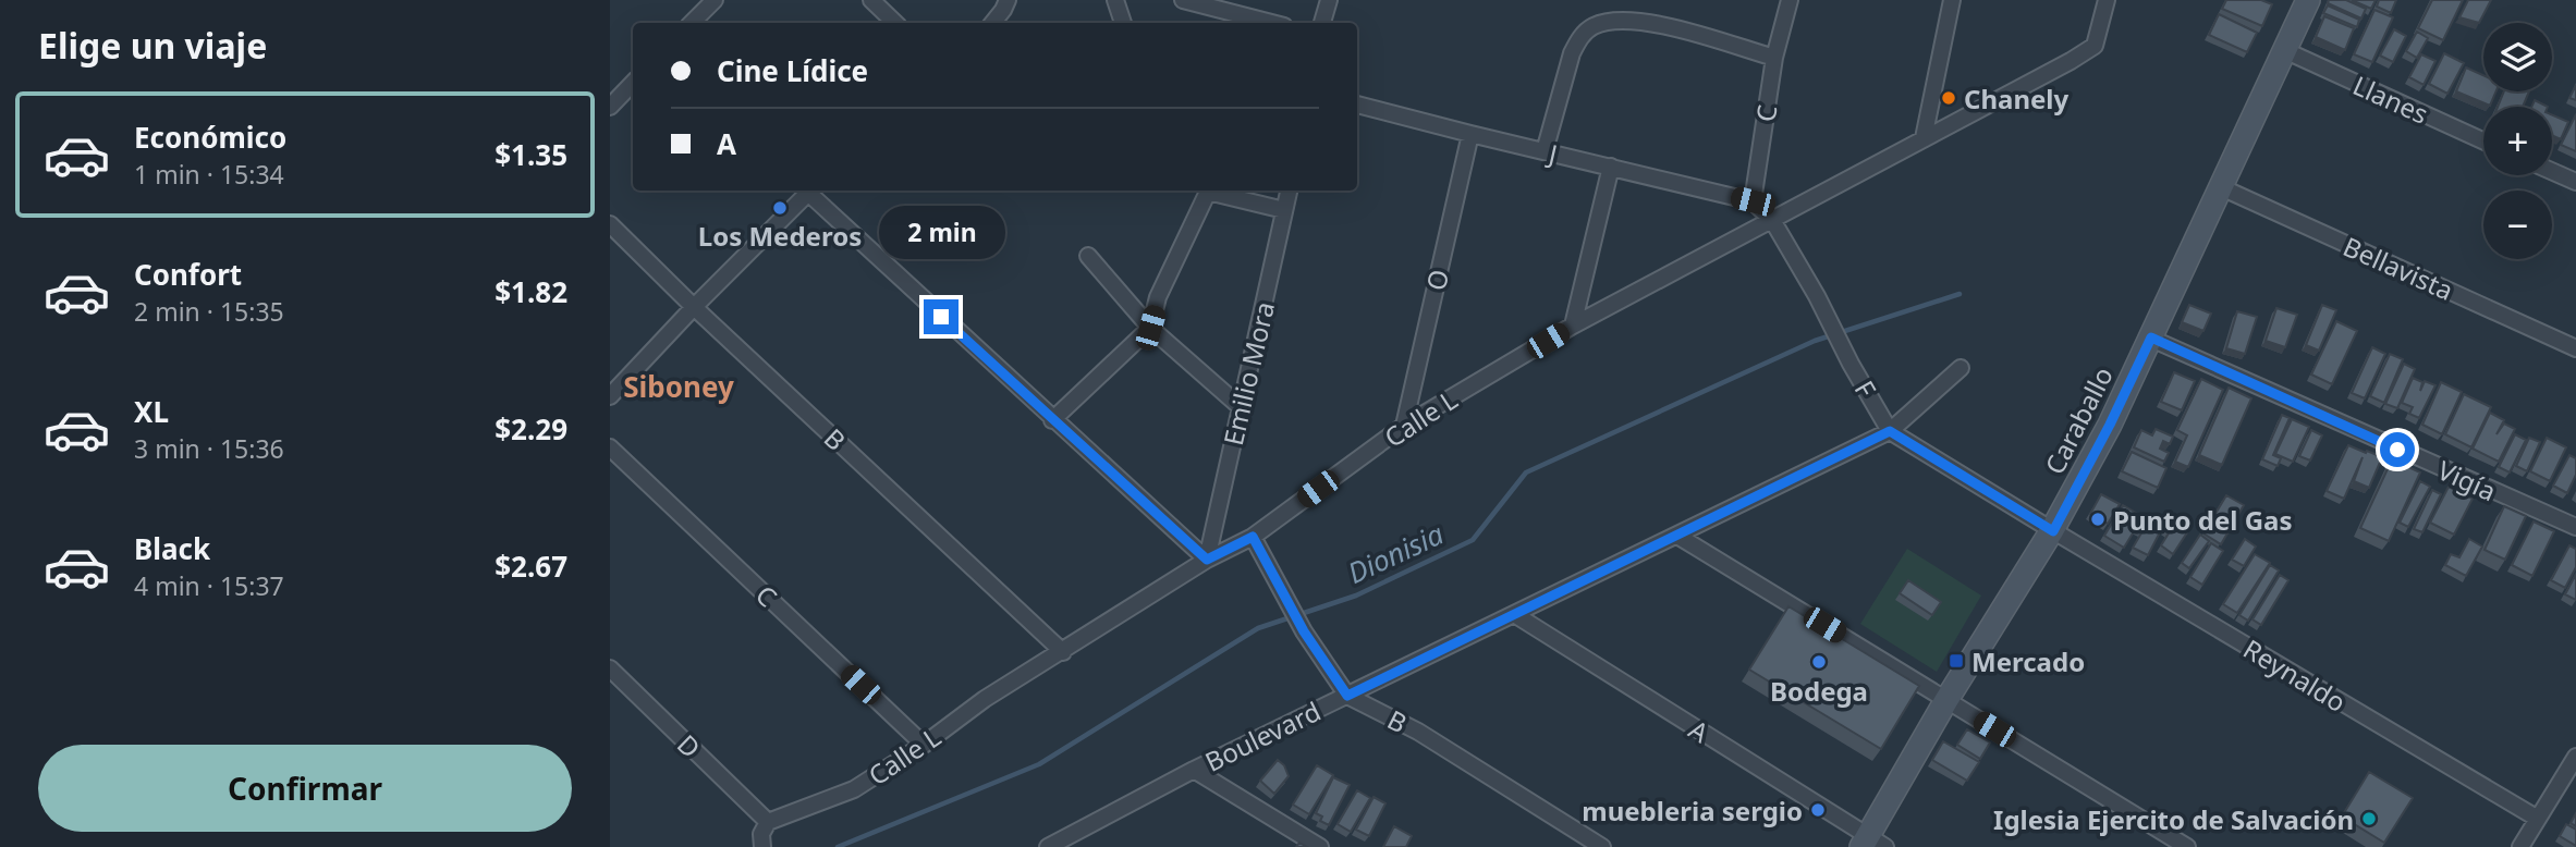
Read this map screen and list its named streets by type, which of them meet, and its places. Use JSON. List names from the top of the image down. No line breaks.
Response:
{"streets":{"street":["Llanes","C","J","Bellavista","O","Emilio Mora","F","Calle L","Caraballo","B","Vigía","Reynaldo","A","Boulevard","D"]},"crossings":[["Llanes","Caraballo"],["C","J"],["C","Calle L"],["J","O"],["Bellavista","Caraballo"],["O","Calle L"],["Emilio Mora","Calle L"],["F","Calle L"],["F","Caraballo"],["F","Reynaldo"],["F","Boulevard"],["Calle L","B"],["Calle L","D"],["Caraballo","Vigía"],["Caraballo","Reynaldo"],["Caraballo","A"],["B","Boulevard"],["A","Boulevard"]],"districts":["Siboney"],"water":["Dionisia"],"places":{"other":["Chanely","Los Mederos","Punto del Gas","Bodega","muebleria sergio","Iglesia Ejercito de Salvación"],"transit":["Mercado"]},"page":{"heading":"Elige un viaje","map_buttons":["+","−"],"banner":["Cine Lídice","A"],"list":[{"name":"Económico","note":"1 min · 15:34","value":"$1.35"},{"name":"Confort","note":"2 min · 15:35","value":"$1.82"},{"name":"XL","note":"3 min · 15:36","value":"$2.29"},{"name":"Black","note":"4 min · 15:37","value":"$2.67"}],"bubble":"2 min","buttons":"Confirmar"}}
